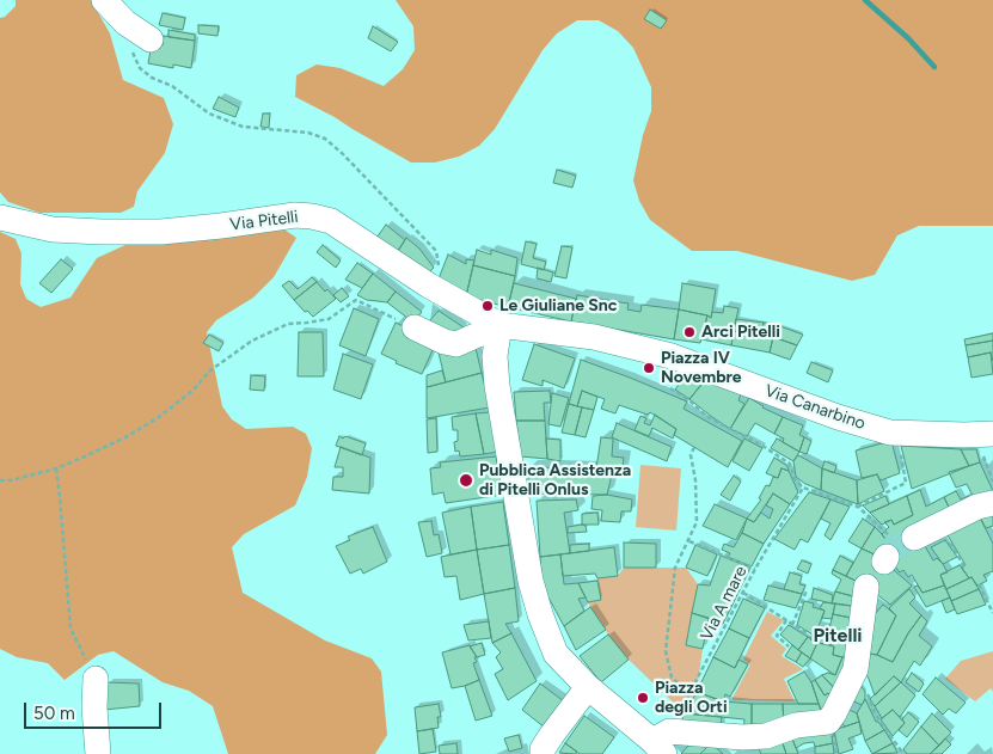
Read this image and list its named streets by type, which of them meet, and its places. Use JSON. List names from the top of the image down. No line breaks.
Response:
{"streets":{"street":["Via Pitelli","Via Canarbino"],"path":["Via A mare"]},"crossings":[["Via Pitelli","Via Canarbino"]],"districts":["Pitelli"],"places":["Le Giuliane Snc","Arci Pitelli","Piazza IV Novembre","Pubblica Assistenza di Pitelli Onlus","Piazza degli Orti"],"scale_bar":"50 m"}
